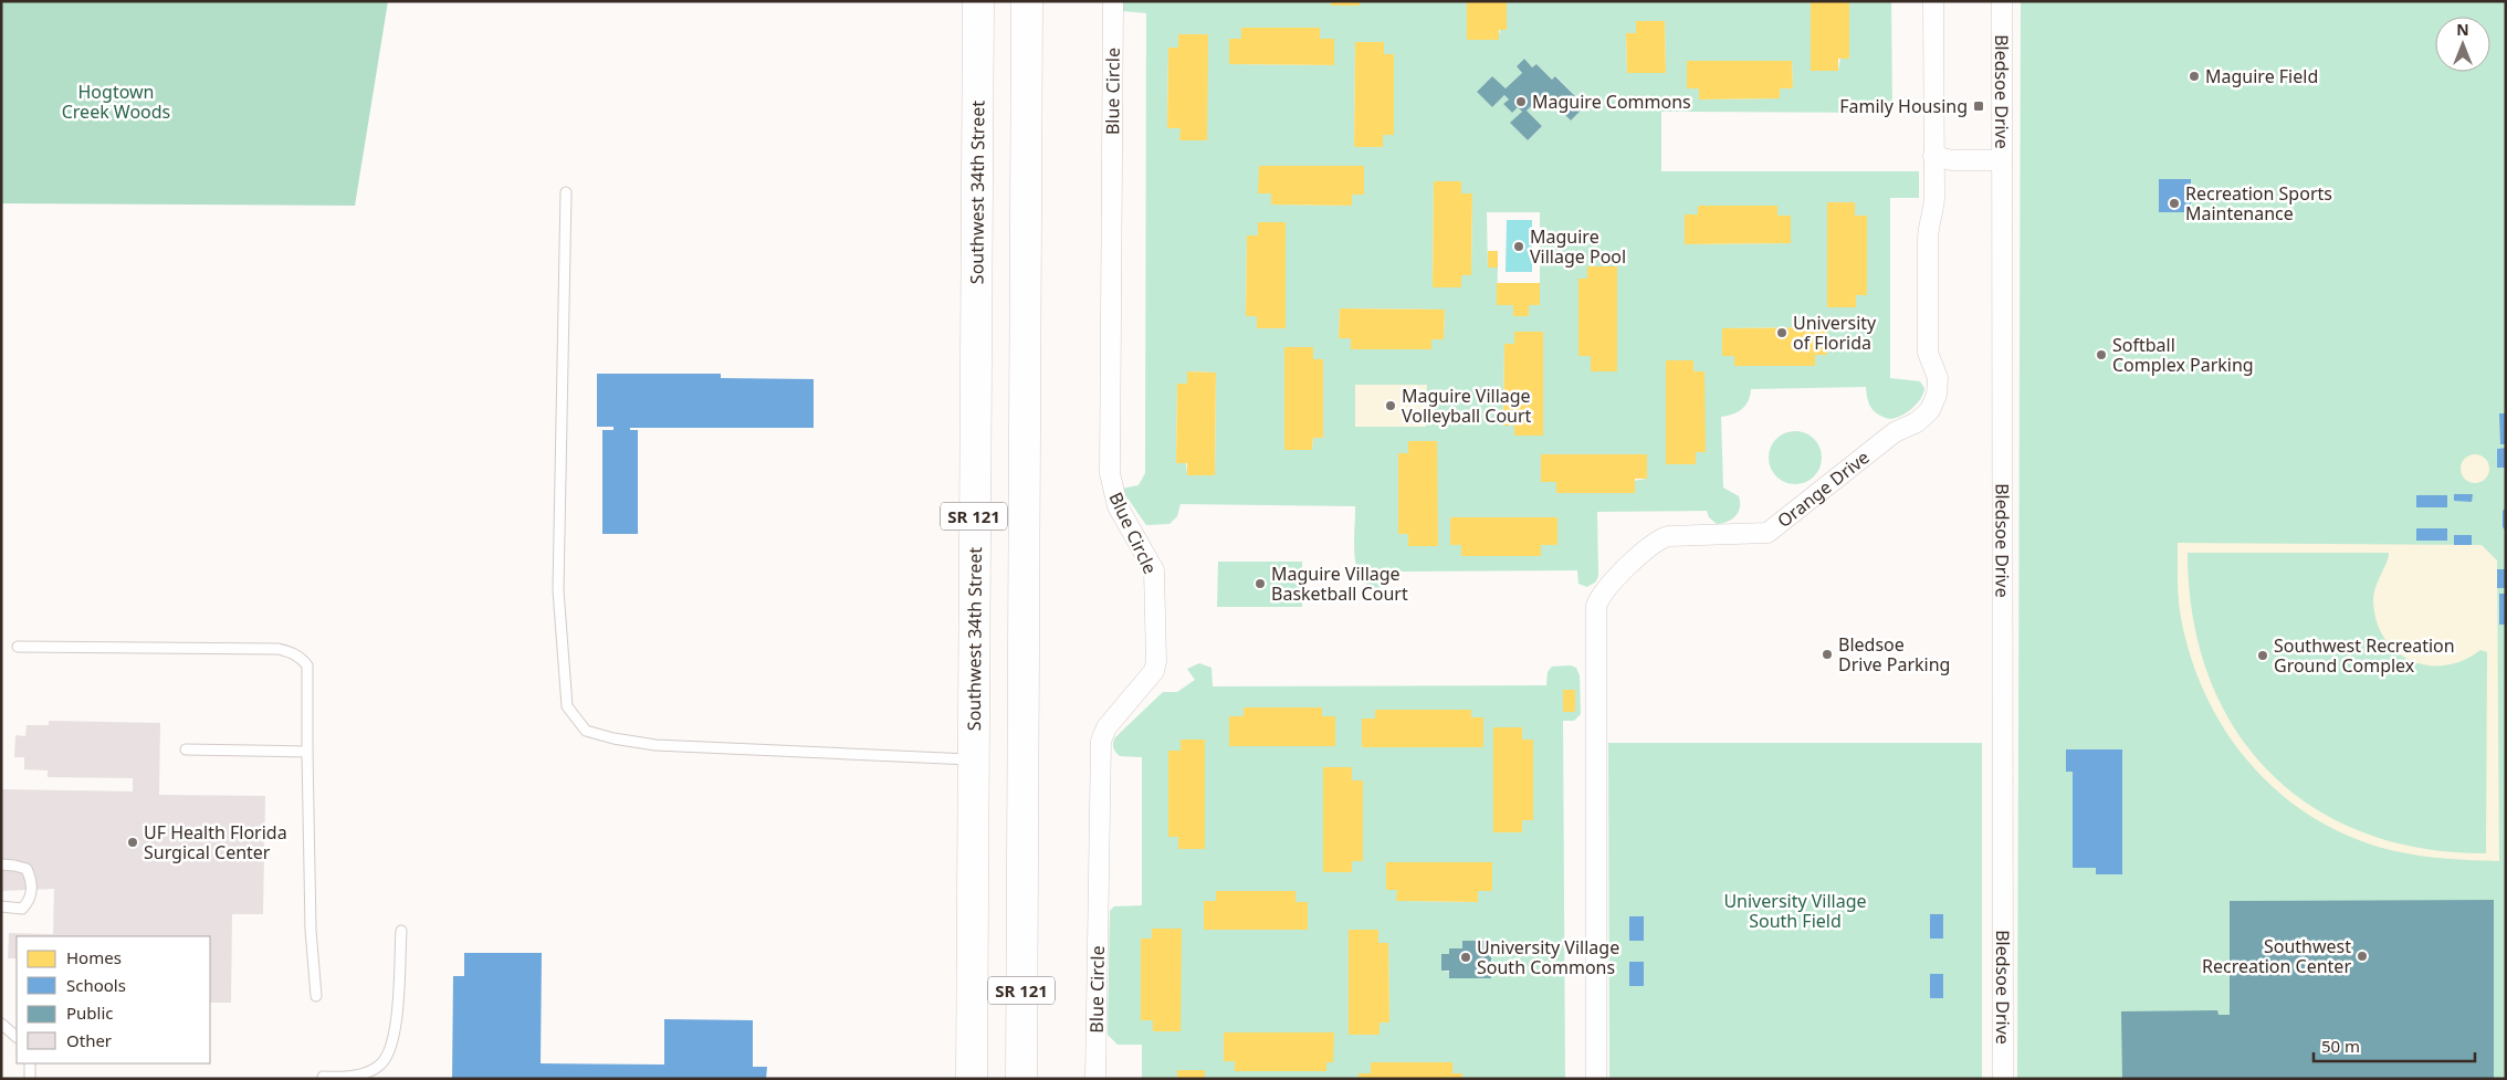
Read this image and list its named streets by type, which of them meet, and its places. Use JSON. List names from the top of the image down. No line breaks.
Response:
{"streets":{"main road":["Southwest 34th Street","SR 121"],"street":["Blue Circle","Bledsoe Drive","Orange Drive"]},"parks":["Hogtown Creek Woods","University Village South Field"],"places":{"other":["Maguire Field","Maguire Commons","Recreation Sports Maintenance","Maguire Village Pool","University of Florida","Softball Complex Parking","Maguire Village Volleyball Court","Maguire Village Basketball Court","Bledsoe Drive Parking","Southwest Recreation Ground Complex","UF Health Florida Surgical Center","Southwest Recreation Center","University Village South Commons"],"transit":["Family Housing"]},"legend":["Homes","Schools","Public","Other"],"scale_bar":"50 m","north":"top"}
